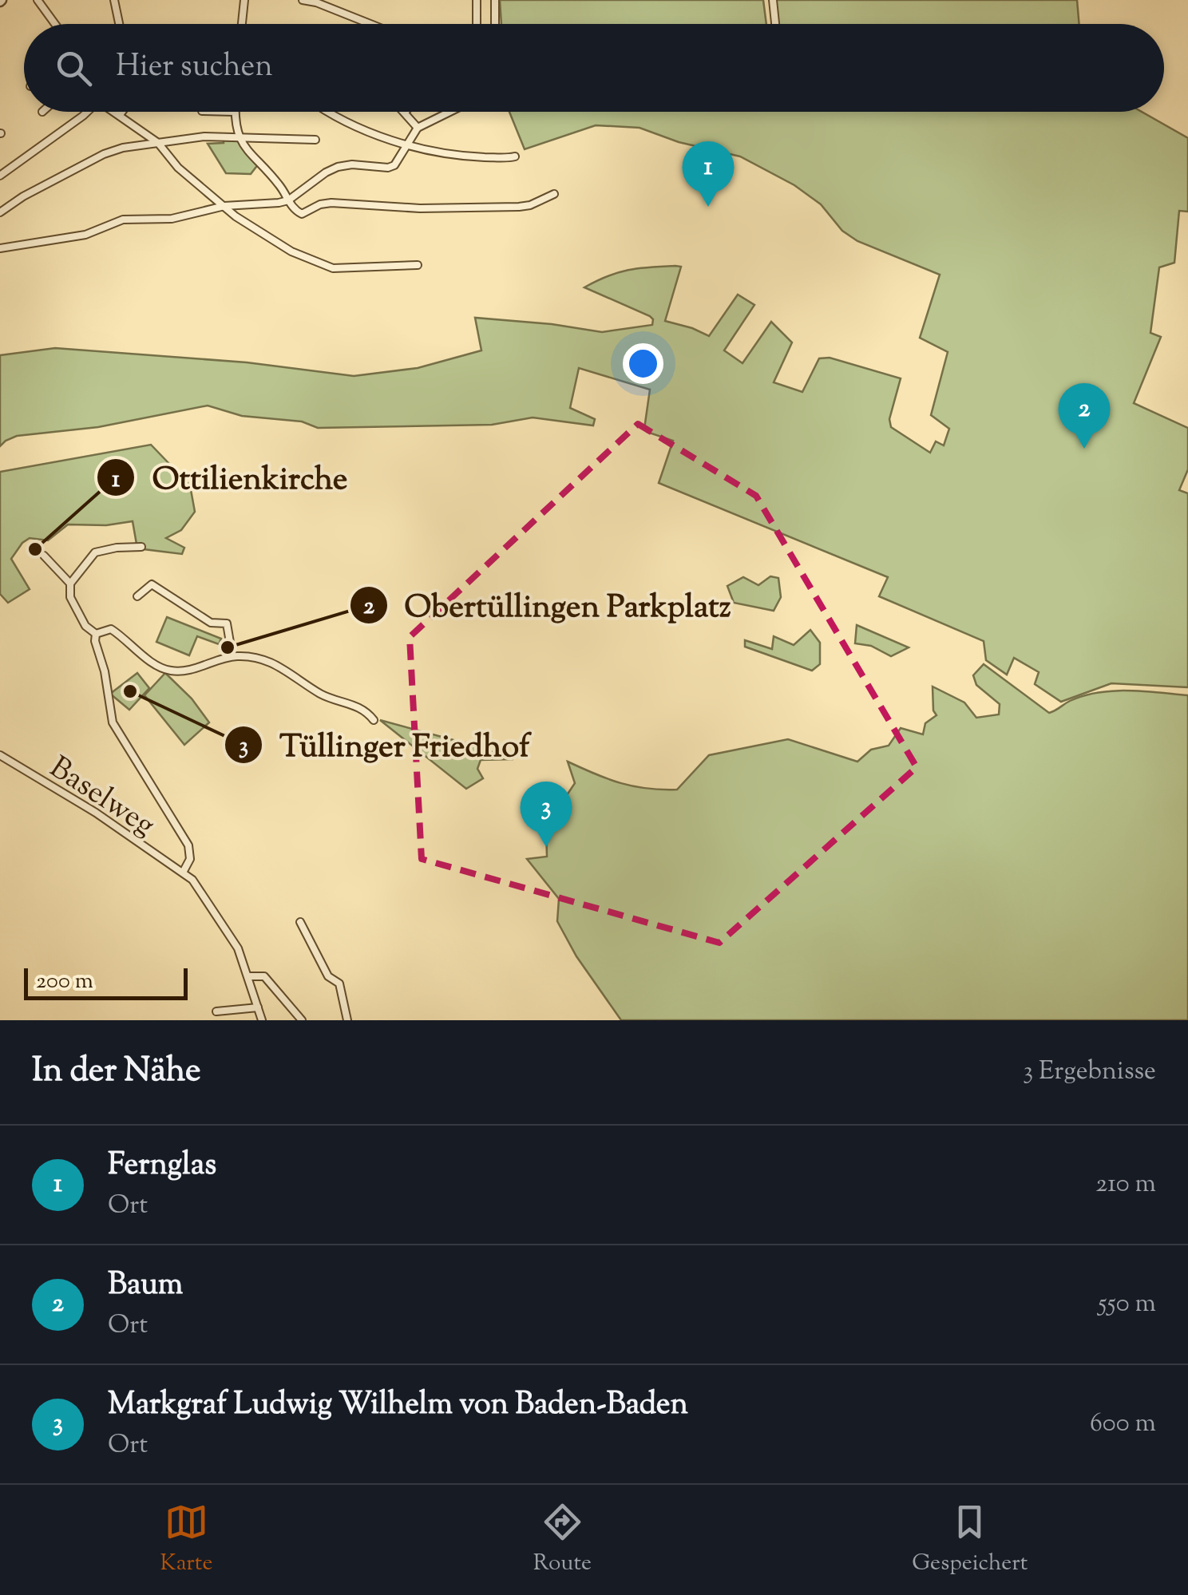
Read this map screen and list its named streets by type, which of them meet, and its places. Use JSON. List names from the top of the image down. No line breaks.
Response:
{"streets":{"street":["Baselweg"]},"places":["Ottilienkirche","Obertüllingen Parkplatz","Tüllinger Friedhof"],"scale_bar":"200 m","page":{"search":"Hier suchen","pins":["1","2","3"],"scale":"200 m","heading":["In der Nähe","3 Ergebnisse"],"list":[{"mark":"1","name":"Fernglas","note":"Ort","value":"210 m"},{"mark":"2","name":"Baum","note":"Ort","value":"550 m"},{"mark":"3","name":"Markgraf Ludwig Wilhelm von Baden-Baden","note":"Ort","value":"600 m"}],"nav":["Karte","Route","Gespeichert"]}}
